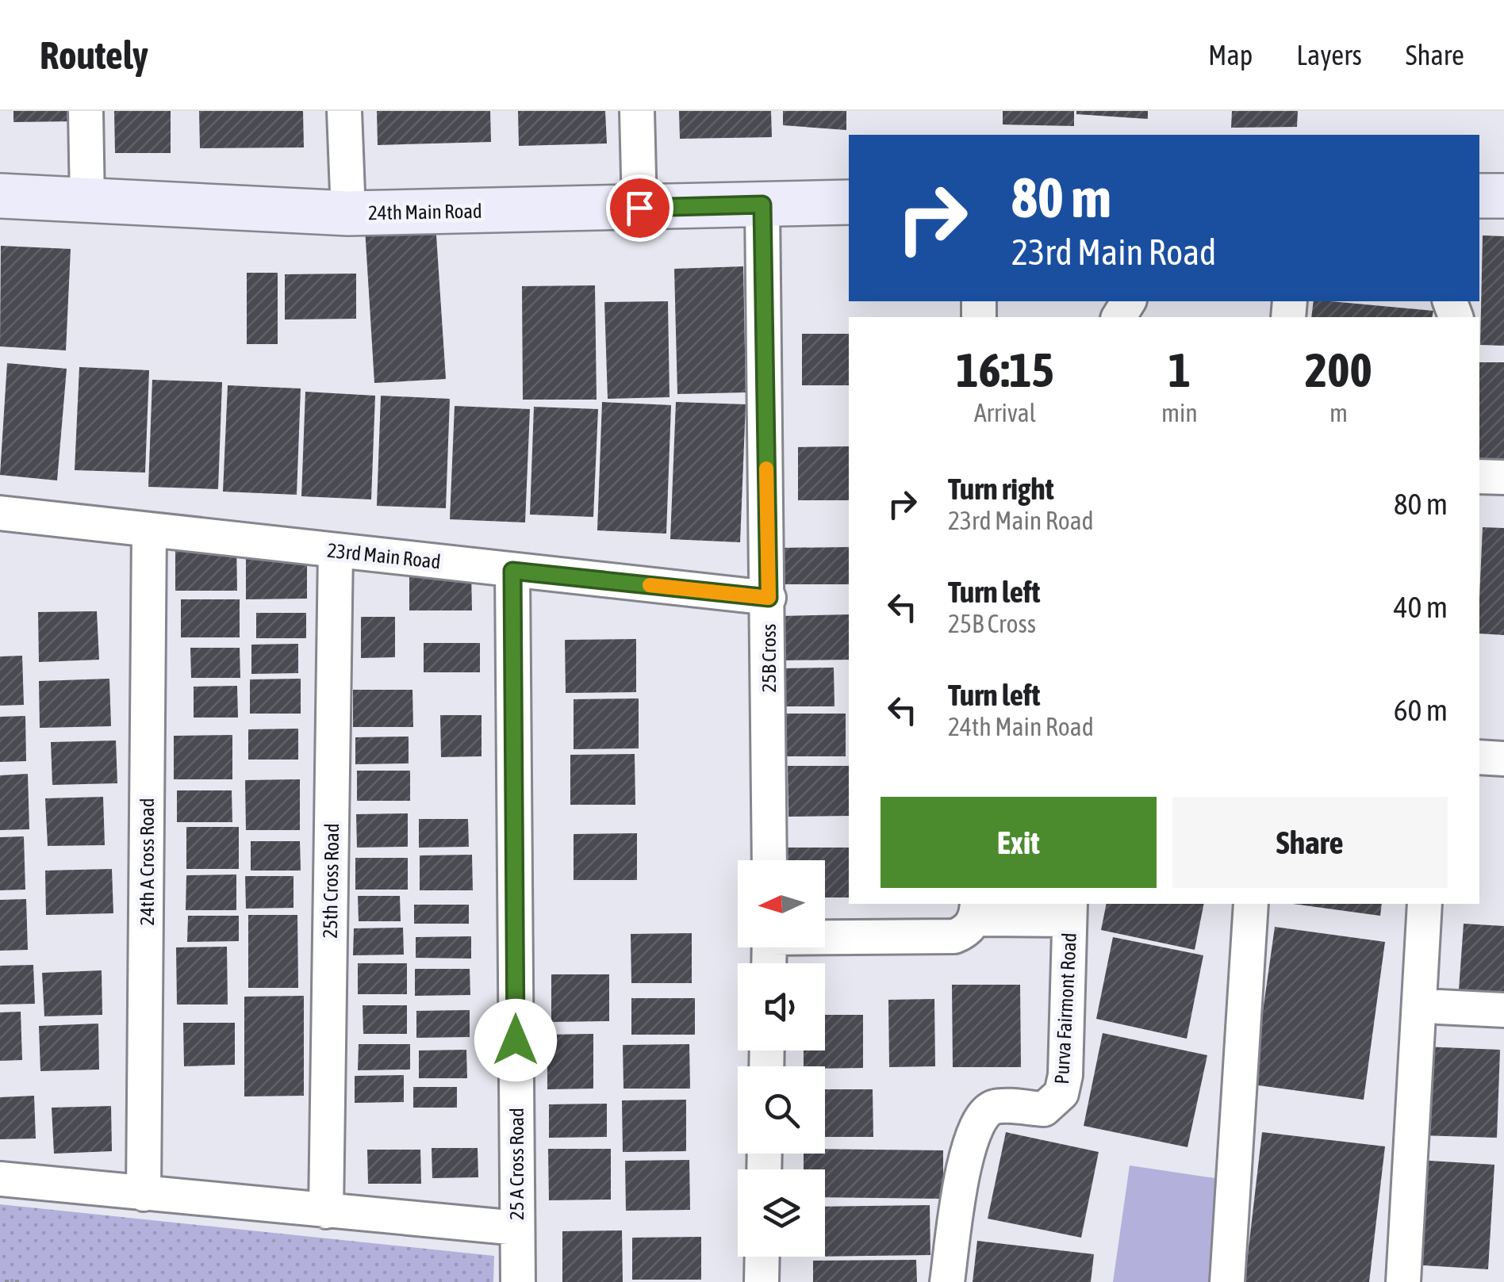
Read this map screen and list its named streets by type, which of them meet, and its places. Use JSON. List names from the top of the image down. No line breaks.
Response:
{"streets":{"street":["24th Main Road","23rd Main Road","25B Cross","24th A Cross Road","25th Cross Road","Purva Fairmont Road","25 A Cross Road"]},"crossings":[["24th Main Road","25B Cross"],["23rd Main Road","25B Cross"],["23rd Main Road","24th A Cross Road"],["23rd Main Road","25th Cross Road"],["23rd Main Road","25 A Cross Road"]],"north":"left","page":{"header":"Routely","nav":["Map","Layers","Share"],"turn":["80 m","23rd Main Road"],"eta":["16:15","Arrival","1","min","200","m"],"list":[{"name":"Turn right","note":"23rd Main Road","value":"80 m"},{"name":"Turn left","note":"25B Cross","value":"40 m"},{"name":"Turn left","note":"24th Main Road","value":"60 m"}],"buttons":["Exit","Share"]}}
